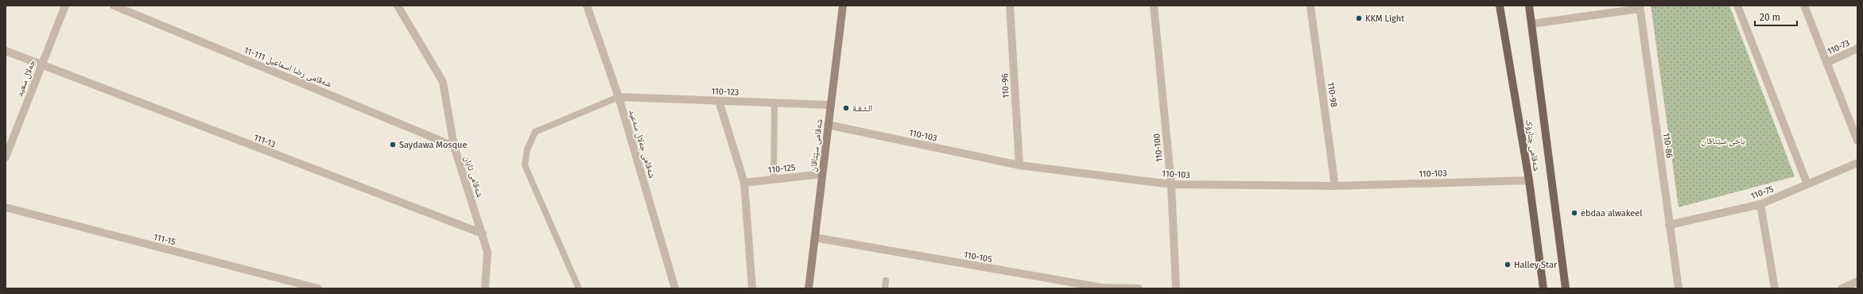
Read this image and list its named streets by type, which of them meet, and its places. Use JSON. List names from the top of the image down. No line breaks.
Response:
{"streets":{"main road":["شەقامی سێتاقان","شەقامی چنارۆک"],"street":["110-73","شەقامی رضا اسماعيل 111-11","جه‌لال سعید","110-96","110-123","110-98","110-103","111-13","شەقامی جەلال سەعید","110-86","110-100","110-125","شەقامی تابان","110-75","111-15","110-105"]},"crossings":[["شەقامی رضا اسماعيل 111-11","شەقامی تابان"],["جه‌لال سعید","111-13"],["110-96","110-103"],["110-123","شەقامی جەلال سەعید"],["110-123","شەقامی سێتاقان"],["110-98","110-103"],["110-103","شەقامی سێتاقان"],["110-103","شەقامی چنارۆک"],["110-103","110-100"],["111-13","شەقامی تابان"],["شەقامی سێتاقان","110-125"],["شەقامی سێتاقان","110-105"],["110-86","110-75"]],"parks":["باخی سێتاقان"],"places":["KKM Light","الـثـقـة","Saydawa Mosque","ebdaa alwakeel","Halley Star"],"scale_bar":"20 m"}
